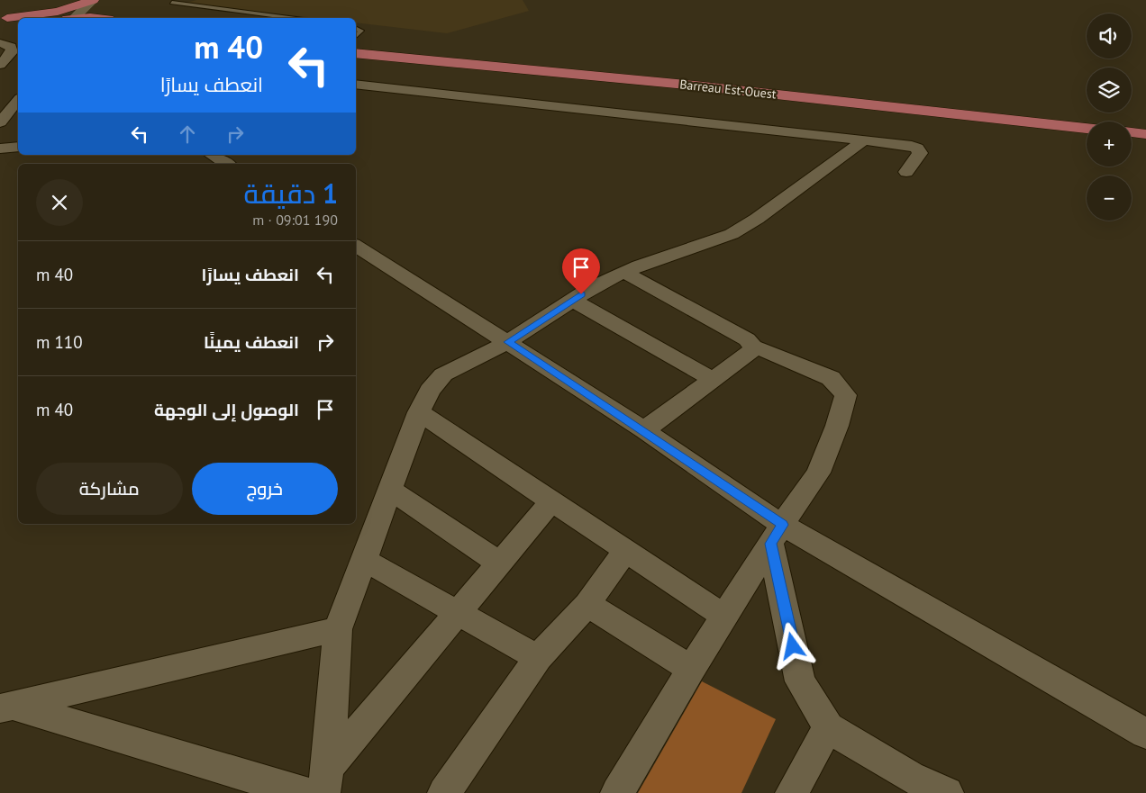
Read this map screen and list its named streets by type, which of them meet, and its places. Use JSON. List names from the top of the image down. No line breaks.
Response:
{"streets":{"main road":["Barreau Est-Ouest"]},"page":{"map_buttons":["+","−"],"turn":["40 m","انعطف يسارًا"],"heading":["1 دقيقة","190 m · 09:01"],"list":[{"name":"انعطف يسارًا","value":"40 m"},{"name":"انعطف يمينًا","value":"110 m"},{"name":"الوصول إلى الوجهة","value":"40 m"}],"buttons":["خروج","مشاركة"]}}
